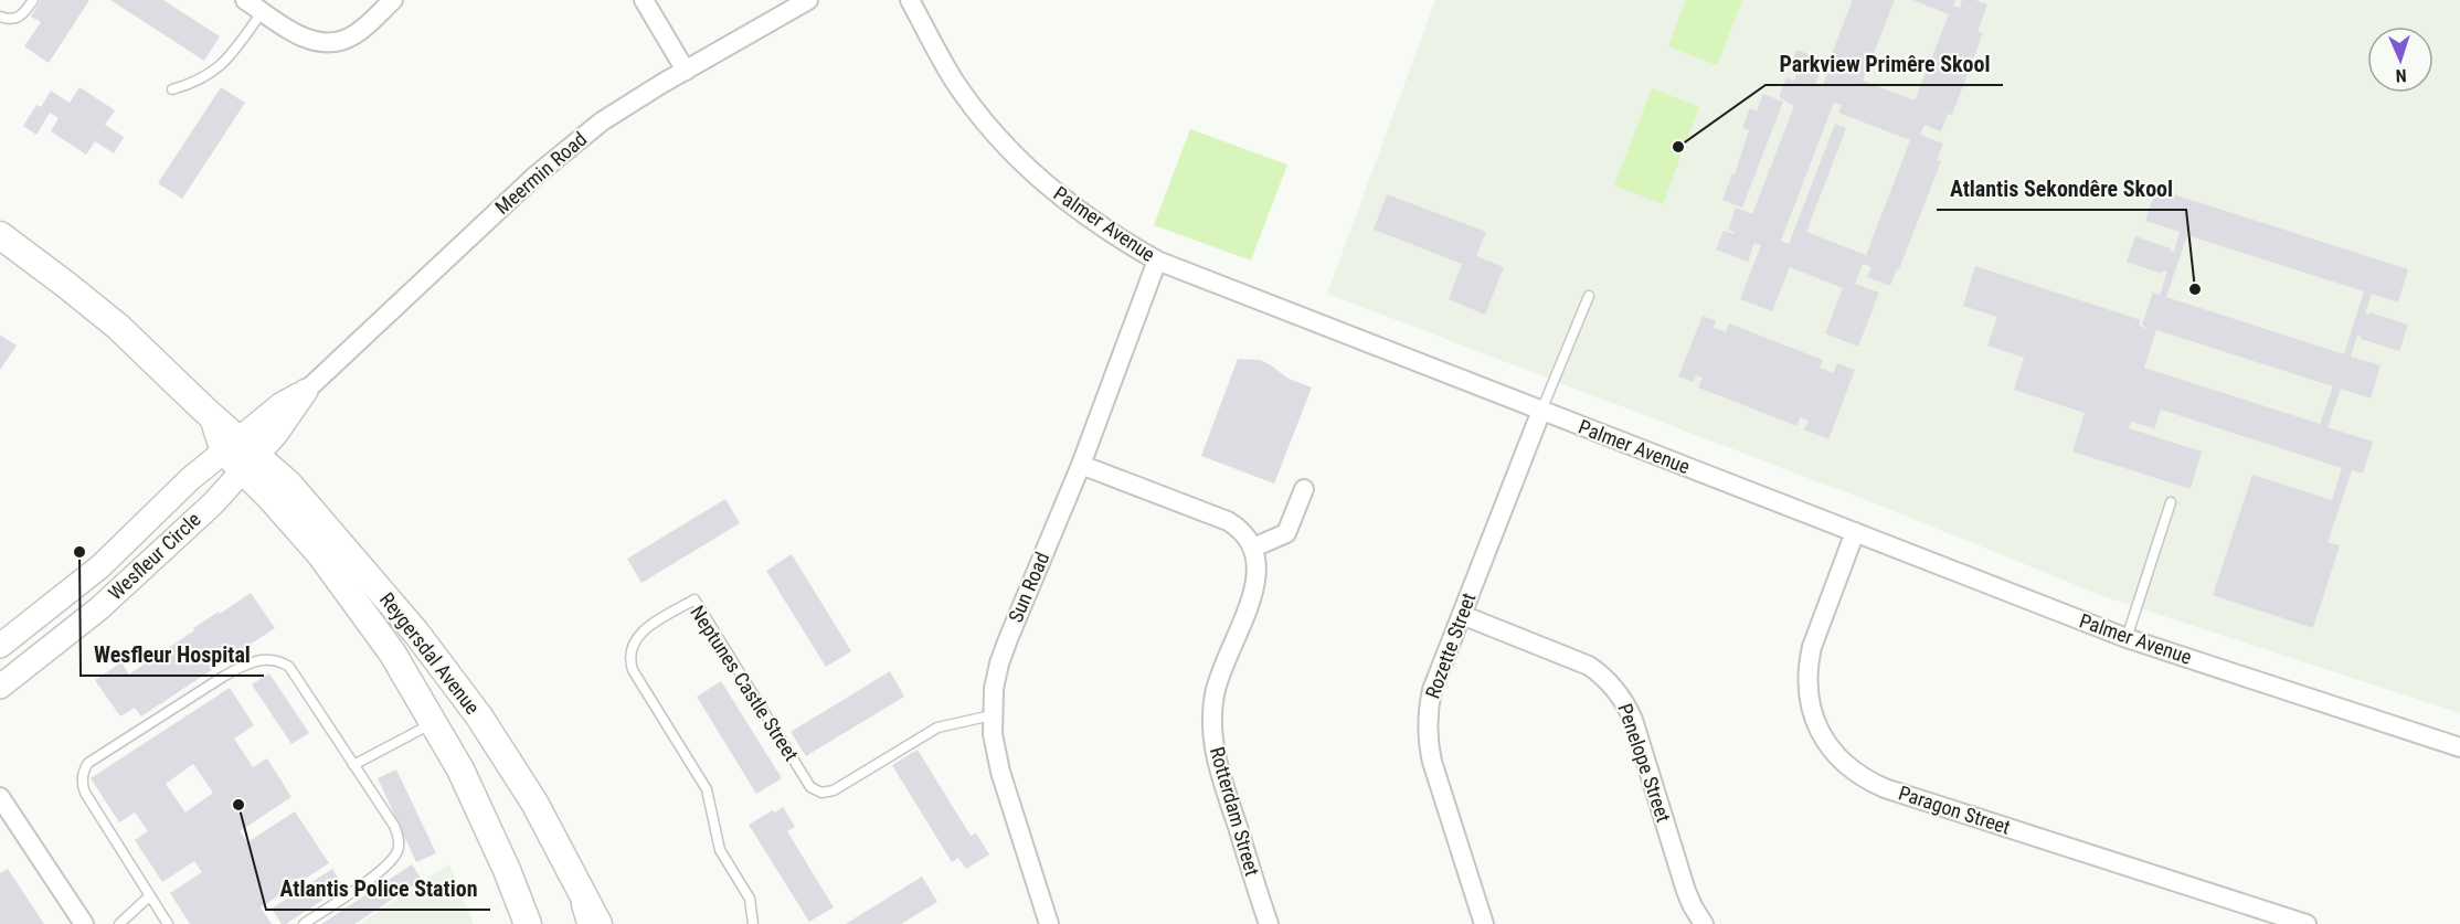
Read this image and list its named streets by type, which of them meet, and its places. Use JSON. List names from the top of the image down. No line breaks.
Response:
{"streets":{"main road":["Reygersdal Avenue"],"street":["Meermin Road","Palmer Avenue","Wesfleur Circle","Sun Road","Rozette Street","Penelope Street","Paragon Street","Rotterdam Street"],"lane":["Neptunes Castle Street"]},"crossings":[["Meermin Road","Wesfleur Circle"],["Meermin Road","Reygersdal Avenue"],["Palmer Avenue","Sun Road"],["Palmer Avenue","Rozette Street"],["Palmer Avenue","Paragon Street"],["Wesfleur Circle","Reygersdal Avenue"],["Sun Road","Neptunes Castle Street"],["Rozette Street","Penelope Street"]],"places":["Parkview Primêre Skool","Atlantis Sekondêre Skool","Wesfleur Hospital","Atlantis Police Station"],"north":"bottom"}
